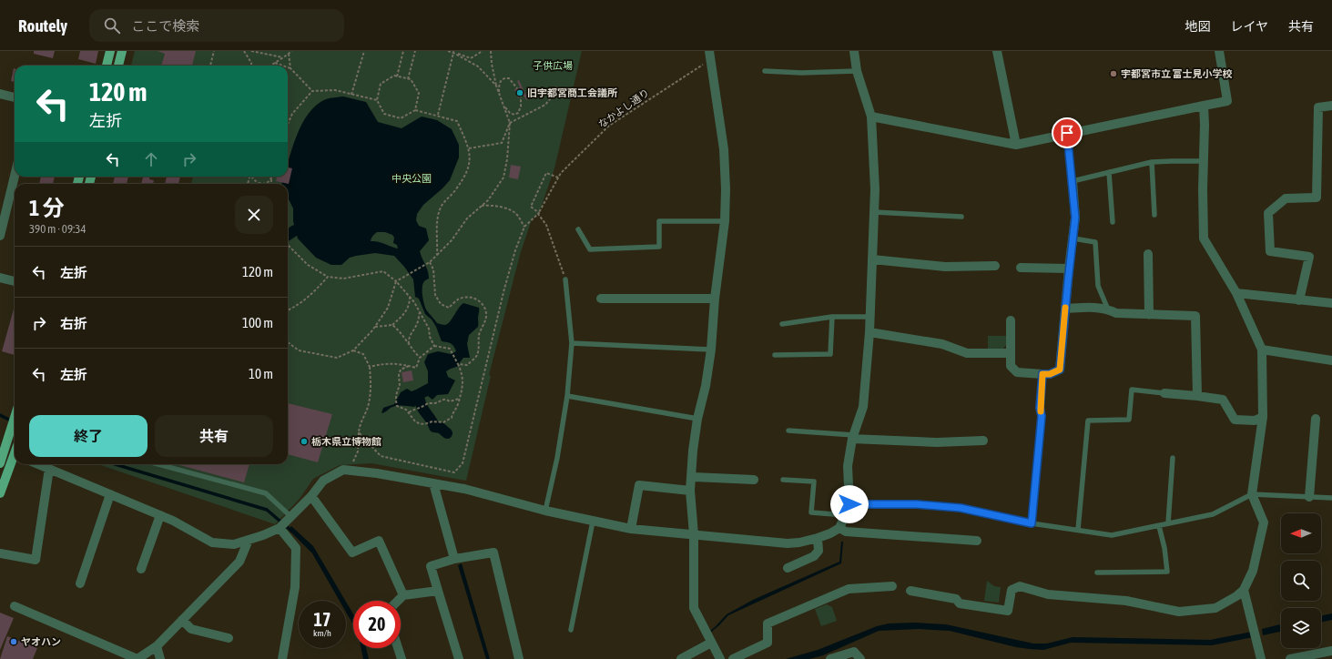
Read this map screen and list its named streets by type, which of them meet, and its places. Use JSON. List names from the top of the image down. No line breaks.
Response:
{"streets":{"path":["なかよし通り"]},"parks":["子供広場","中央公園"],"places":["宇都宮市立 富士見小学校","旧宇都宮商工会議所","栃木県立博物館","ヤオハン"],"north":"left","page":{"header":"Routely","search":"ここで検索","nav":["地図","レイヤ","共有"],"turn":["120 m","左折"],"heading":["1 分","390 m · 09:34"],"list":[{"name":"左折","value":"120 m"},{"name":"右折","value":"100 m"},{"name":"左折","value":"10 m"}],"buttons":["終了","共有"],"speed":"17 km/h","limit":"20"}}
